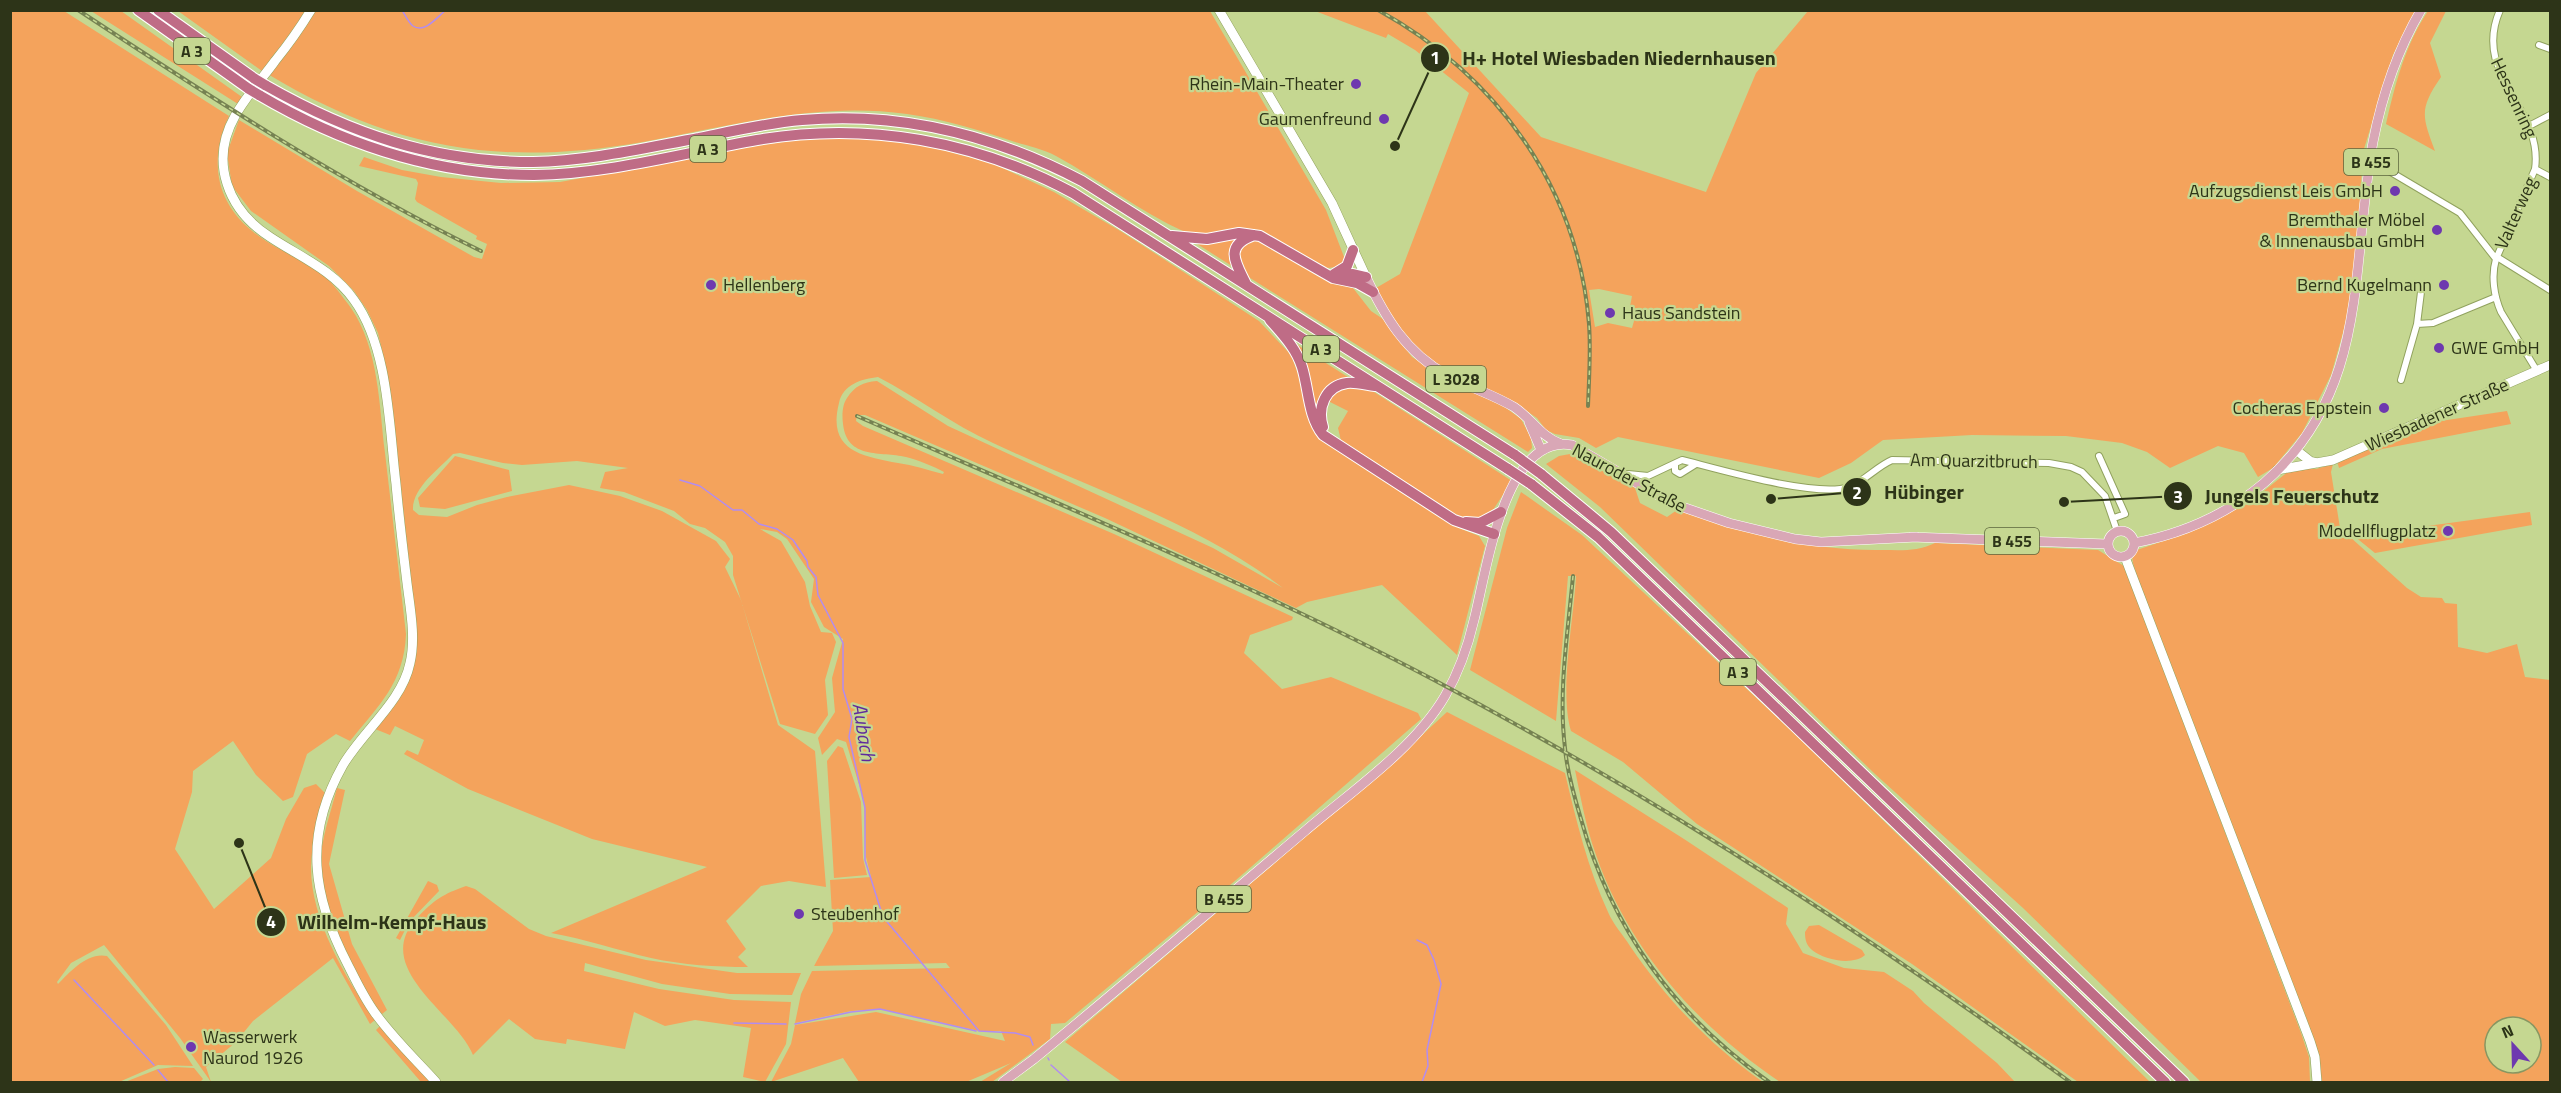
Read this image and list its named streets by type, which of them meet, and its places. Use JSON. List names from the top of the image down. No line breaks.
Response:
{"streets":{"highway":["A 3"],"main road":["B 455","L 3028","Wiesbadener Straße","Nauroder Straße"],"street":["Hessenring","Valterweg","Am Quarzitbruch"]},"crossings":[["Hessenring","Valterweg"],["B 455","Wiesbadener Straße"],["B 455","Am Quarzitbruch"],["B 455","Nauroder Straße"],["Valterweg","Wiesbadener Straße"],["L 3028","Nauroder Straße"],["Am Quarzitbruch","Nauroder Straße"]],"water":["Aubach"],"places":["Rhein-Main-Theater","Gaumenfreund","H+ Hotel Wiesbaden Niedernhausen","Aufzugsdienst Leis GmbH","Bremthaler Möbel & Innenausbau GmbH","Hellenberg","Bernd Kugelmann","Haus Sandstein","GWE GmbH","Cocheras Eppstein","Hübinger","Jungels Feuerschutz","Modellflugplatz","Wilhelm-Kempf-Haus","Steubenhof","Wasserwerk Naurod 1926"],"north":"top"}
